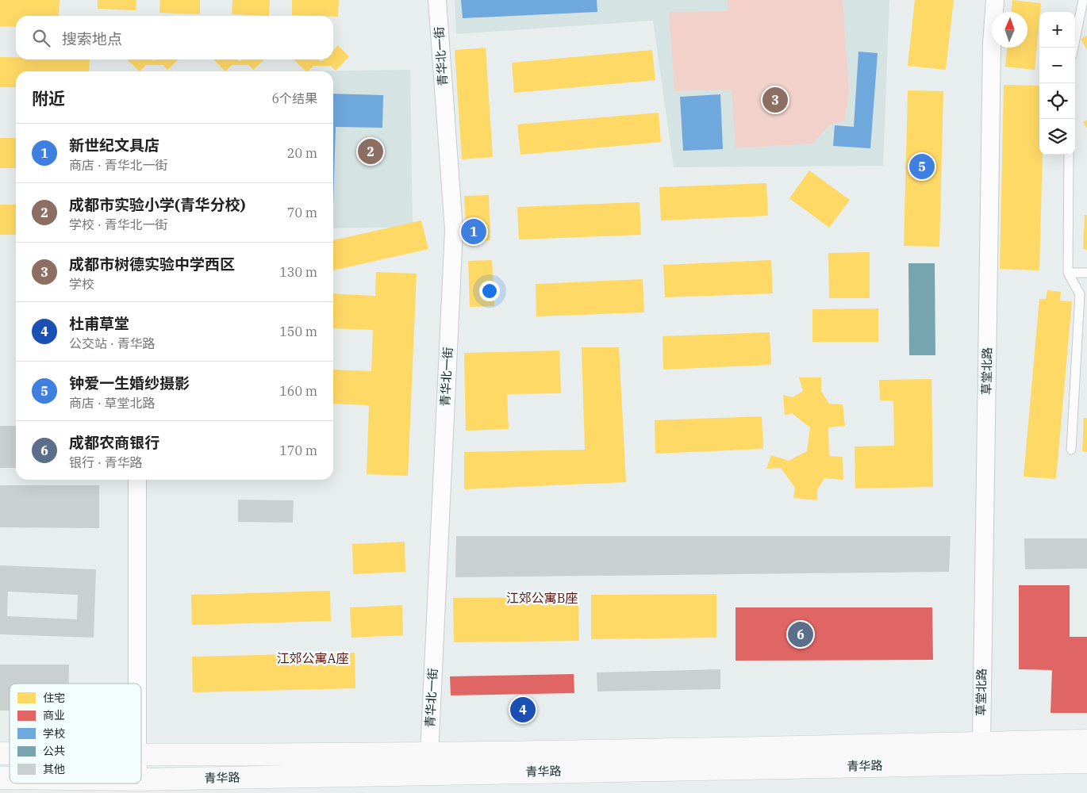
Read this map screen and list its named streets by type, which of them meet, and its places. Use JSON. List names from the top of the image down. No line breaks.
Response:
{"streets":{"main road":["青华路"],"street":["青华北一街","草堂北路"]},"crossings":[["青华北一街","青华路"],["草堂北路","青华路"]],"districts":["江郊公寓B座","江郊公寓A座"],"legend":["住宅","商业","学校","公共","其他"],"north":"top","page":{"map_buttons":["+","−"],"search":"搜索地点","heading":["附近","6个结果"],"pins":["3","2","5","1","6","4"],"list":[{"mark":"1","name":"新世纪文具店","note":"商店 · 青华北一街","value":"20 m"},{"mark":"2","name":"成都市实验小学(青华分校)","note":"学校 · 青华北一街","value":"70 m"},{"mark":"3","name":"成都市树德实验中学西区","note":"学校","value":"130 m"},{"mark":"4","name":"杜甫草堂","note":"公交站 · 青华路","value":"150 m"},{"mark":"5","name":"钟爱一生婚纱摄影","note":"商店 · 草堂北路","value":"160 m"},{"mark":"6","name":"成都农商银行","note":"银行 · 青华路","value":"170 m"}]}}
